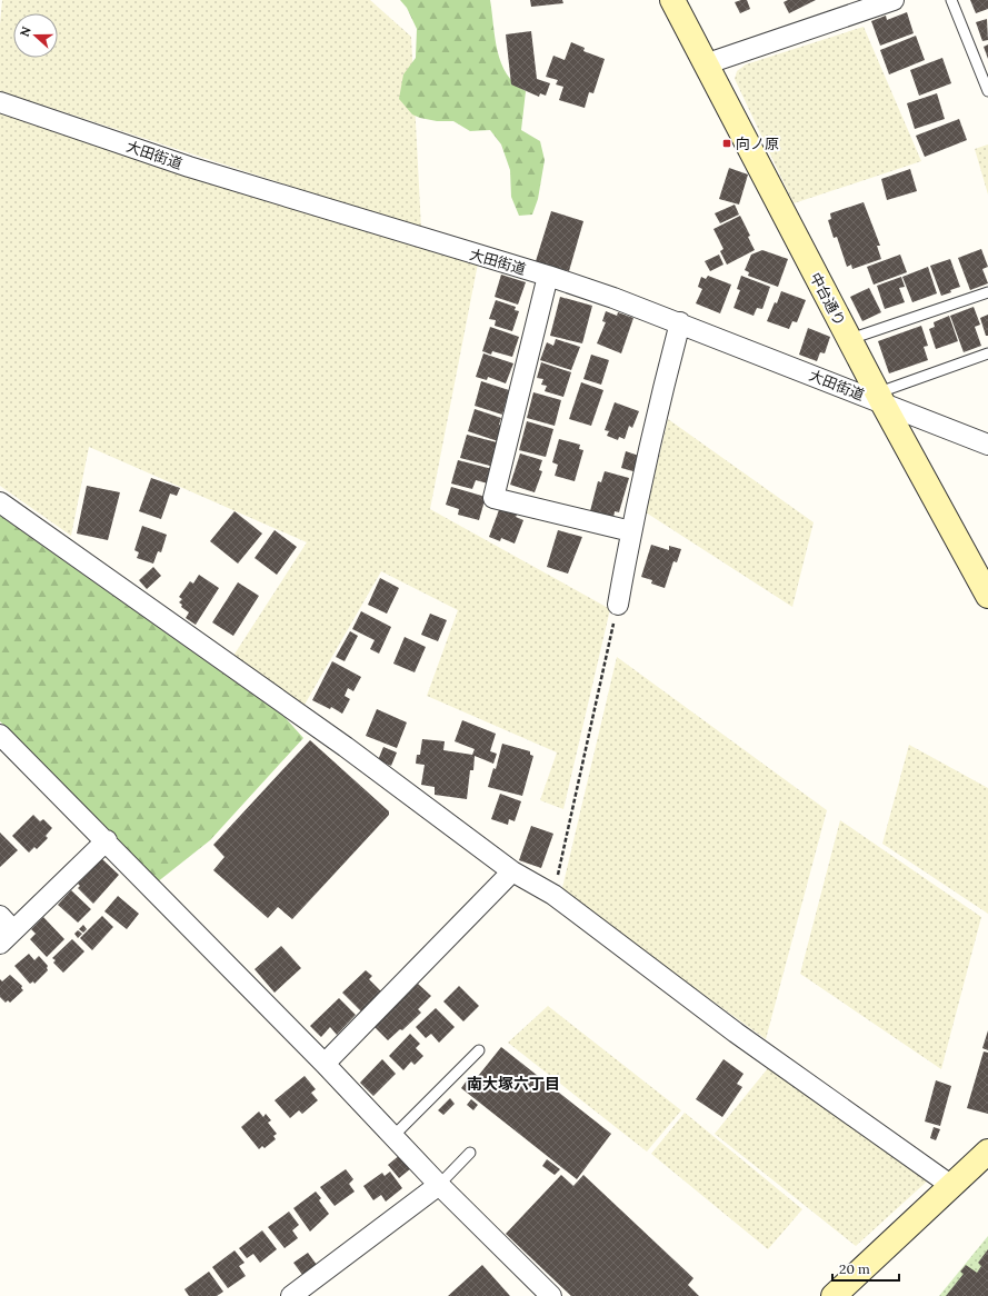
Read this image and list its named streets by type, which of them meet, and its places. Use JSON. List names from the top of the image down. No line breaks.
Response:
{"streets":{"street":["大田街道","中台通り"]},"crossings":[["大田街道","中台通り"]],"districts":["南大塚六丁目"],"places":{"transit":["向ノ原"]},"scale_bar":"20 m","north":"left"}
